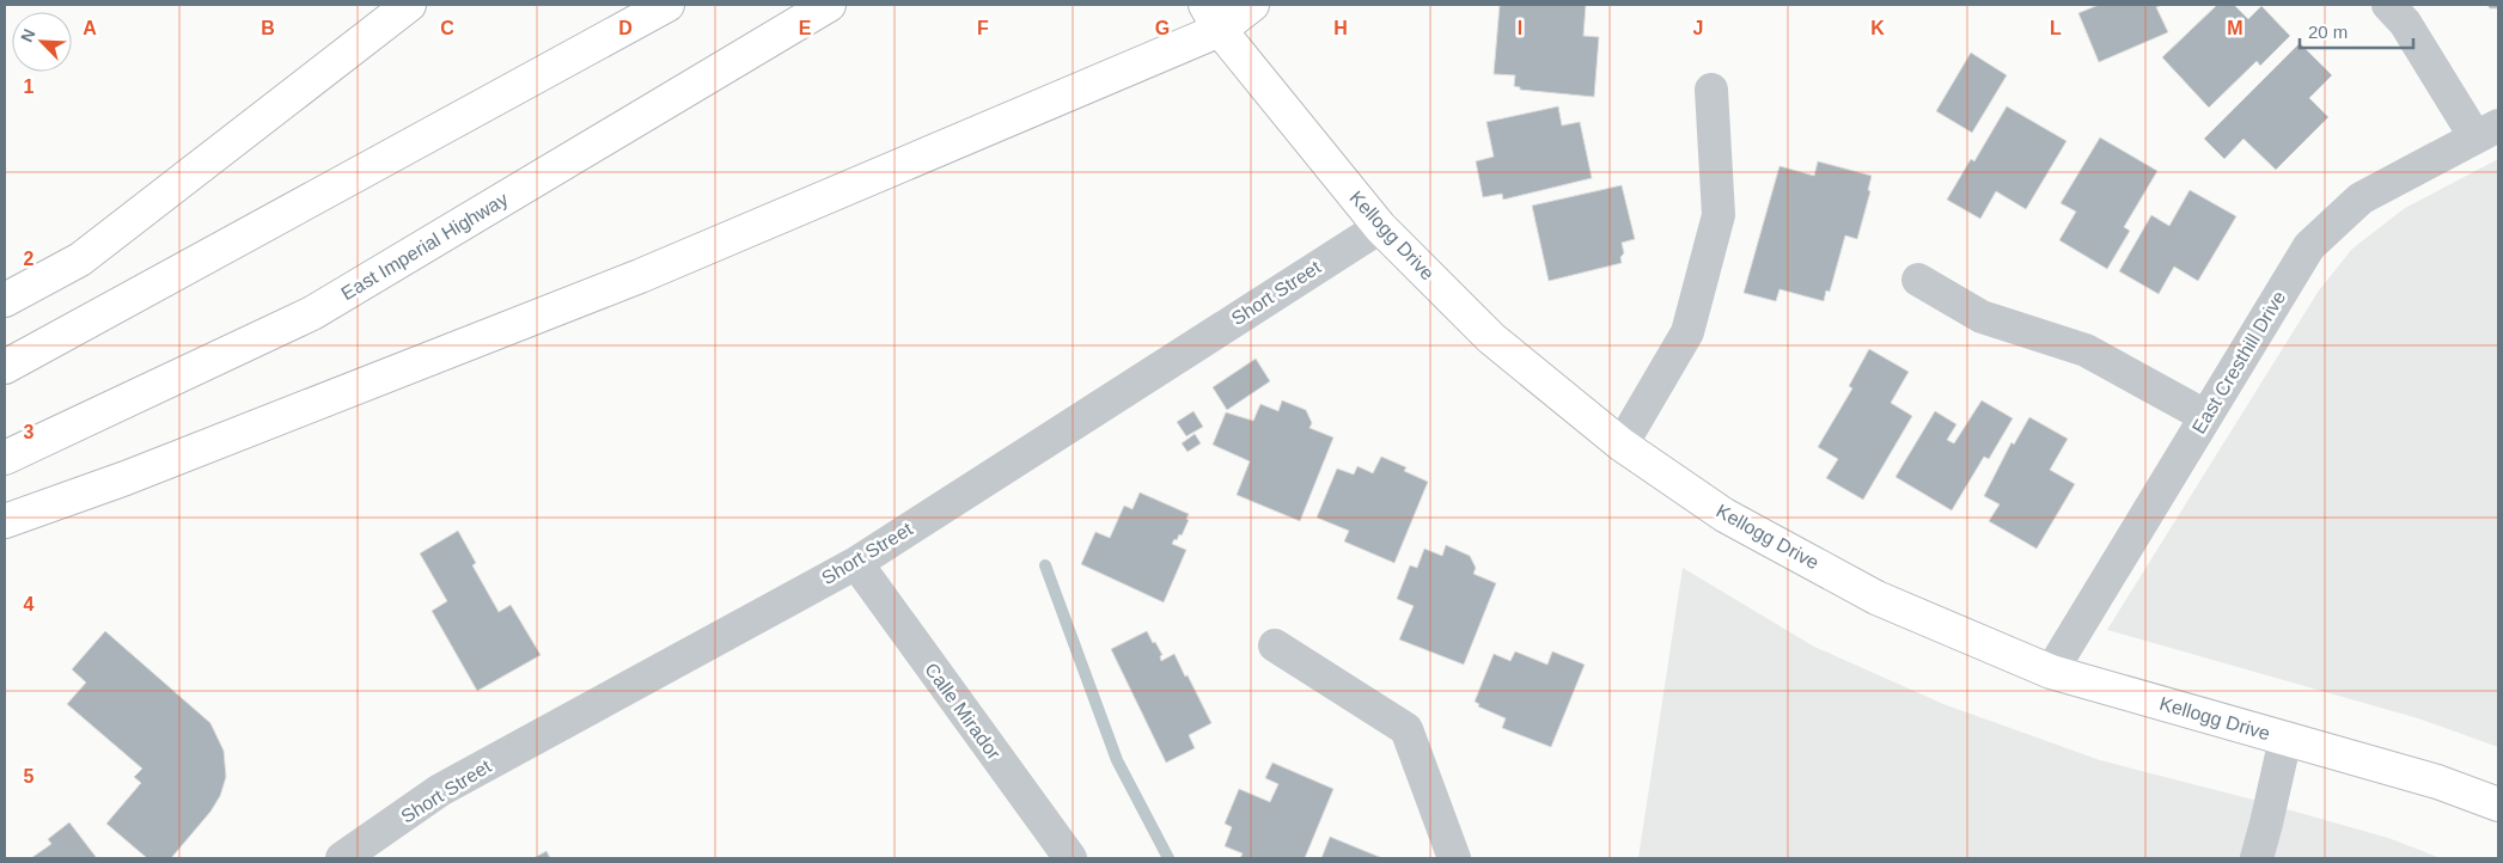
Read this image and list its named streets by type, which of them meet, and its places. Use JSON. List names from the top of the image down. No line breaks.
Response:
{"streets":{"main road":["Kellogg Drive","East Imperial Highway"],"street":["Short Street","East Cresthill Drive","Calle Mirador"]},"crossings":[["Kellogg Drive","Short Street"],["Kellogg Drive","East Cresthill Drive"],["Short Street","Calle Mirador"]],"scale_bar":"20 m","north":"top left","grid":{"columns":["A","B","C","D","E","F","G","H","I","J","K","L","M"],"rows":["1","2","3","4","5"]}}
